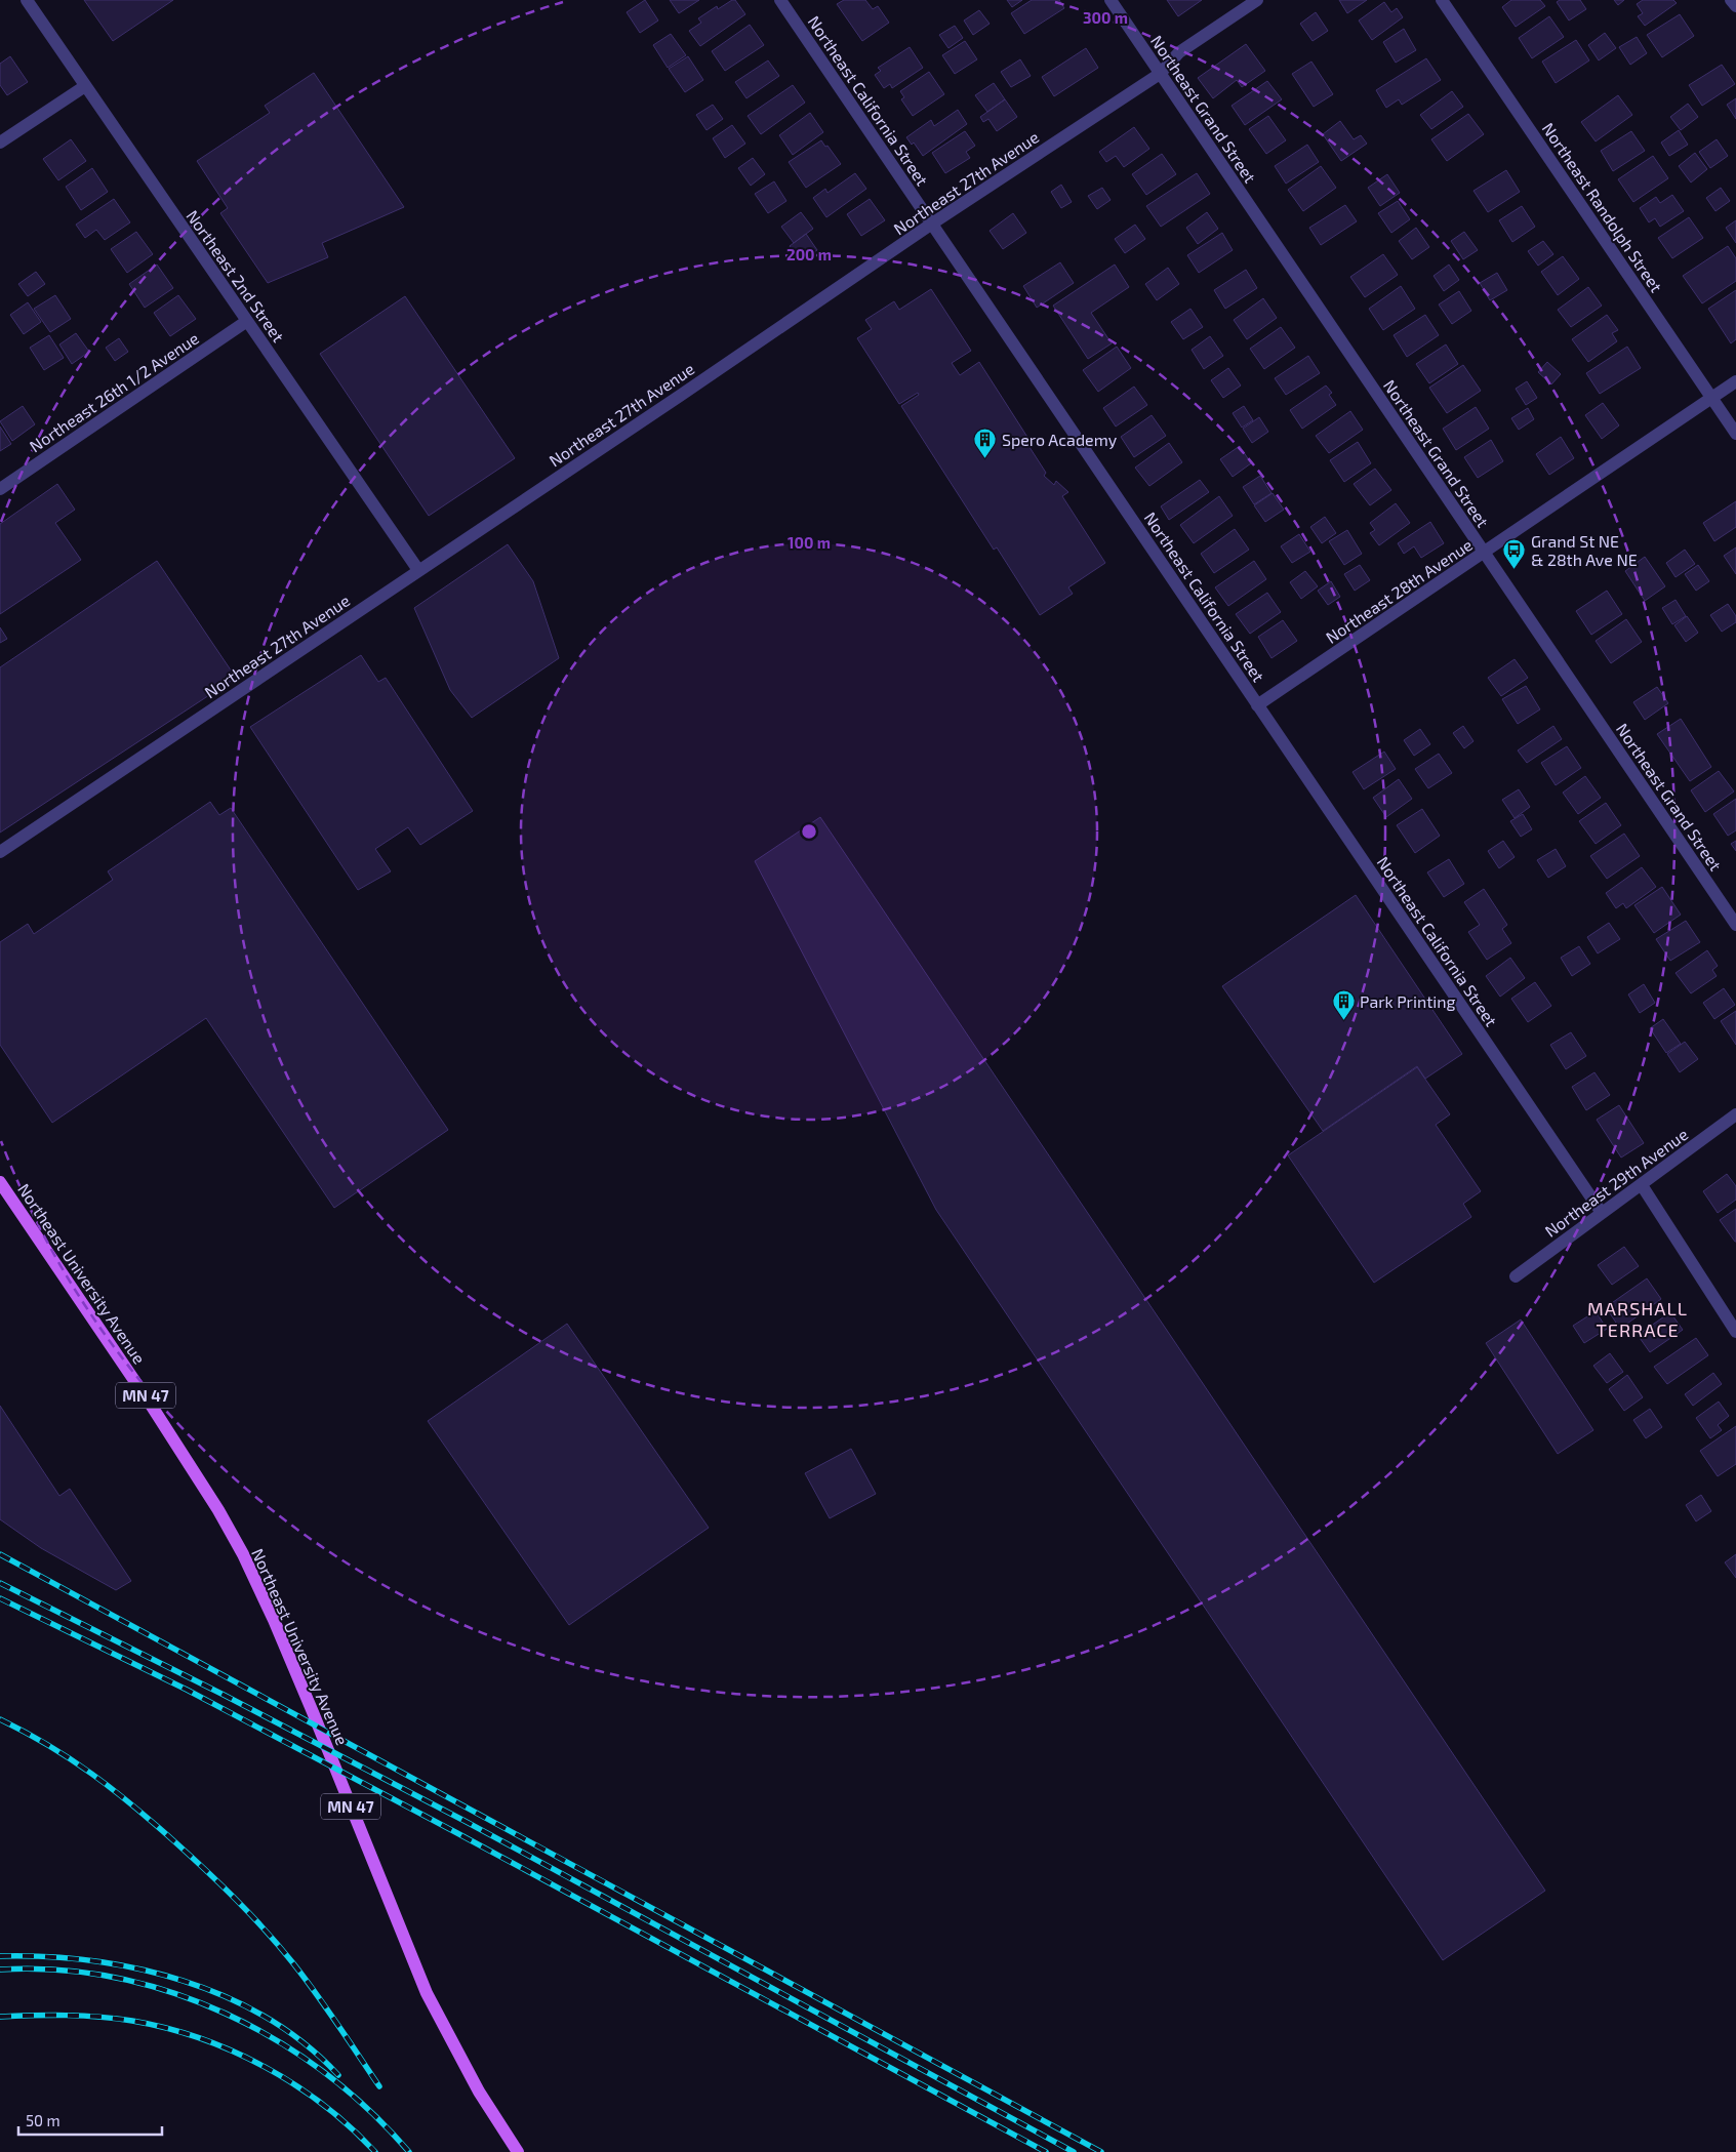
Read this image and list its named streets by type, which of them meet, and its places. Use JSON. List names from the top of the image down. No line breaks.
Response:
{"streets":{"main road":["Northeast University Avenue","MN 47"],"street":["Northeast California Street","Northeast Grand Street","Northeast 27th Avenue","Northeast Randolph Street","Northeast 2nd Street","Northeast 26th 1/2 Avenue","Northeast 28th Avenue","Northeast 29th Avenue"]},"crossings":[["Northeast California Street","Northeast 27th Avenue"],["Northeast California Street","Northeast 28th Avenue"],["Northeast California Street","Northeast 29th Avenue"],["Northeast Grand Street","Northeast 27th Avenue"],["Northeast Grand Street","Northeast 28th Avenue"],["Northeast 27th Avenue","Northeast 2nd Street"],["Northeast Randolph Street","Northeast 28th Avenue"],["Northeast 2nd Street","Northeast 26th 1/2 Avenue"]],"districts":["MARSHALL TERRACE"],"places":{"building":["Spero Academy","Park Printing"],"bus stop":["Grand St NE & 28th Ave NE"]},"scale_bar":"50 m","rings":["300 m","200 m","100 m"]}
